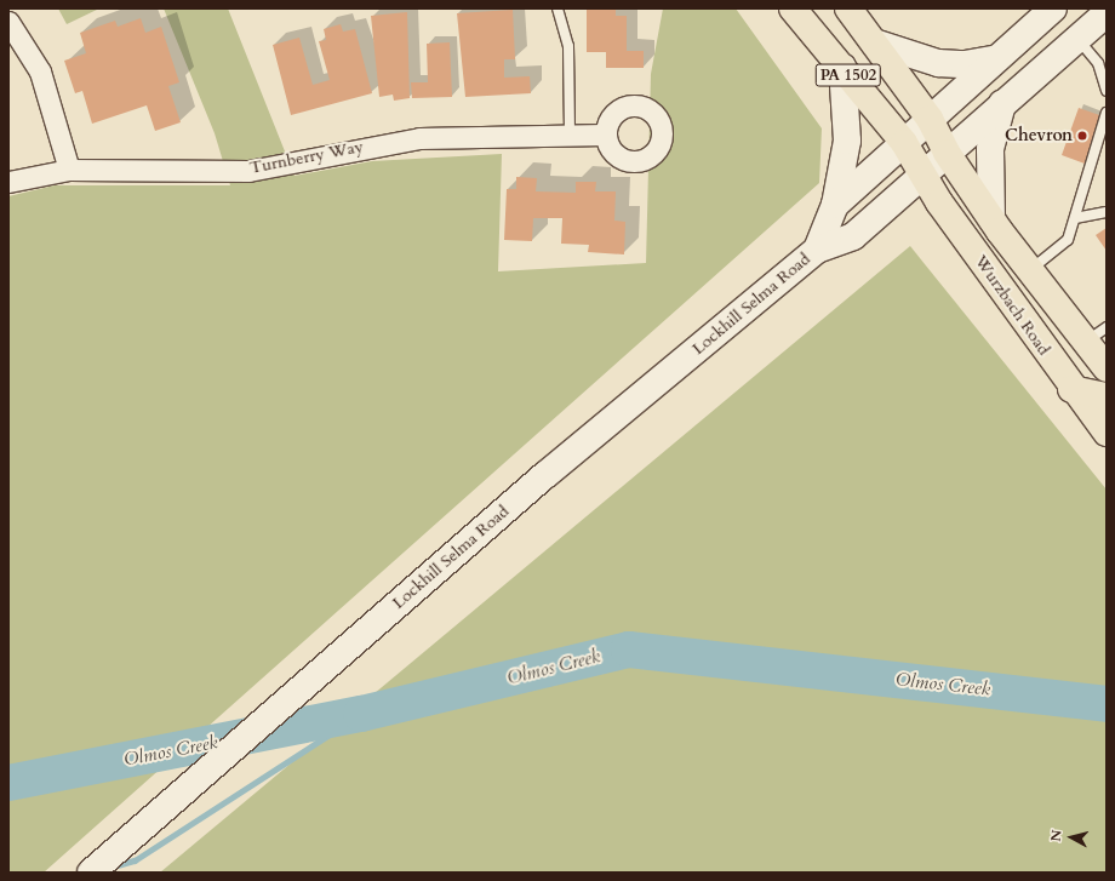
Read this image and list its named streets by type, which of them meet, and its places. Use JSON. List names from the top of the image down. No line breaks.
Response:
{"streets":{"main road":["PA 1502","Lockhill Selma Road","Wurzbach Road"],"street":["Turnberry Way"]},"crossings":[["PA 1502","Lockhill Selma Road"],["PA 1502","Wurzbach Road"],["Lockhill Selma Road","Wurzbach Road"]],"water":["Olmos Creek"],"places":["Chevron"],"north":"left"}
